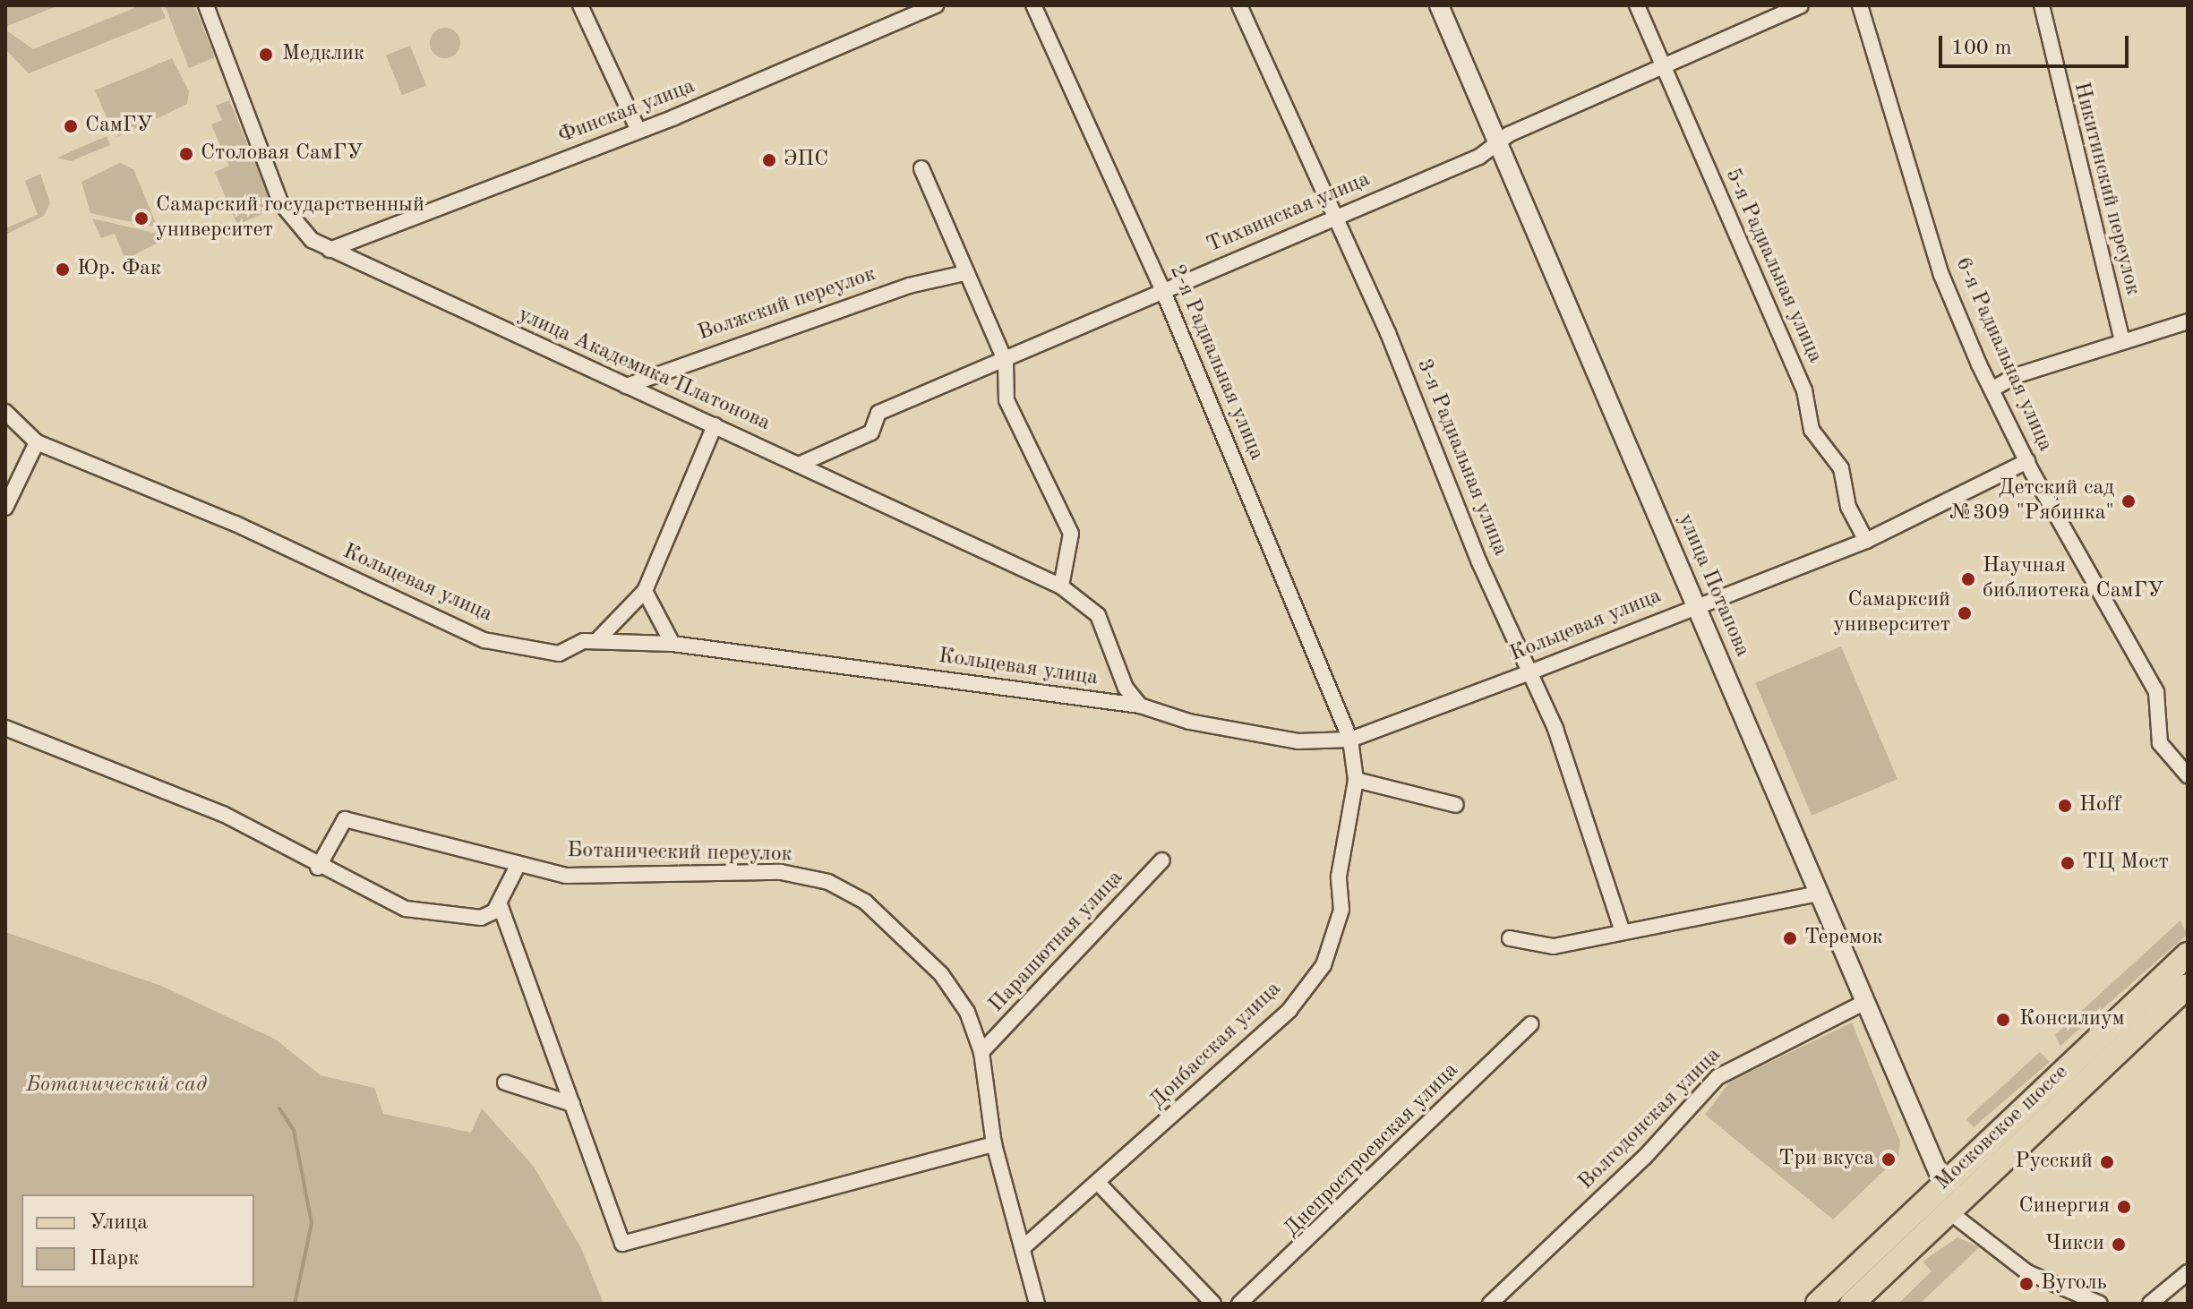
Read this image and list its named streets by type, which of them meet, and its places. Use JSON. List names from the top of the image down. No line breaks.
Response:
{"streets":{"main road":["Московское шоссе"],"street":["Финская улица","Никитинский переулок","Тихвинская улица","5-я Радиальная улица","Волжский переулок","6-я Радиальная улица","2-я Радиальная улица","улица Академика Платонова","3-я Радиальная улица","Кольцевая улица","улица Потапова","Ботанический переулок","Парашютная улица","Донбасская улица","Волгодонская улица","Днепростроевская улица"]},"crossings":[["Финская улица","улица Академика Платонова"],["Тихвинская улица","5-я Радиальная улица"],["Тихвинская улица","2-я Радиальная улица"],["Тихвинская улица","улица Академика Платонова"],["Тихвинская улица","3-я Радиальная улица"],["Тихвинская улица","улица Потапова"],["5-я Радиальная улица","Кольцевая улица"],["Волжский переулок","улица Академика Платонова"],["6-я Радиальная улица","Кольцевая улица"],["2-я Радиальная улица","Кольцевая улица"],["2-я Радиальная улица","Донбасская улица"],["улица Академика Платонова","Кольцевая улица"],["3-я Радиальная улица","Кольцевая улица"],["Кольцевая улица","улица Потапова"],["Кольцевая улица","Донбасская улица"],["улица Потапова","Волгодонская улица"],["улица Потапова","Московское шоссе"],["Ботанический переулок","Парашютная улица"],["Ботанический переулок","Донбасская улица"]],"parks":["Ботанический сад"],"places":["Медклик","СамГУ","Столовая СамГУ","ЭПС","Самарский государственный университет","Юр. Фак","Детский сад №309 \"Рябинка\"","Научная библиотека СамГУ","Самарксий университет","Hoff","ТЦ Мост","Теремок","Консилиум","Три вкуса","Русский","Синергия","Чикси","Вуголь"],"legend":["Улица","Парк"],"scale_bar":"100 m"}
